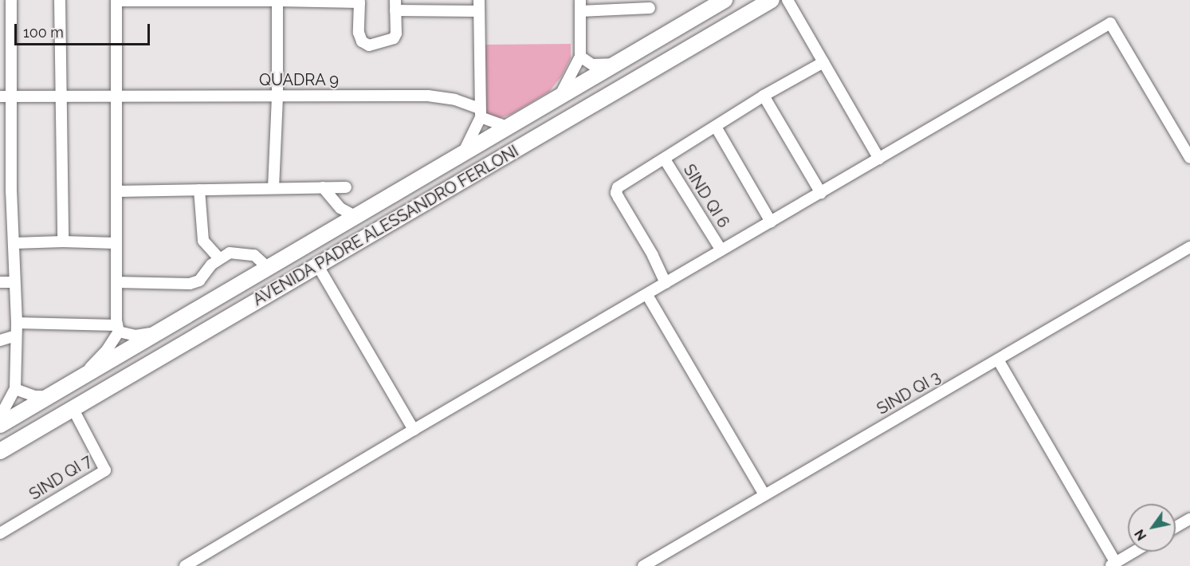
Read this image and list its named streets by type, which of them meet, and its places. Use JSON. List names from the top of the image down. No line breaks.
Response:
{"streets":{"main road":["AVENIDA PADRE ALESSANDRO FERLONI"],"street":["QUADRA 9","SIND QI 6","SIND QI 3","SIND QI 7"]},"crossings":[["QUADRA 9","AVENIDA PADRE ALESSANDRO FERLONI"],["AVENIDA PADRE ALESSANDRO FERLONI","SIND QI 7"]],"scale_bar":"100 m","north":"bottom left"}
